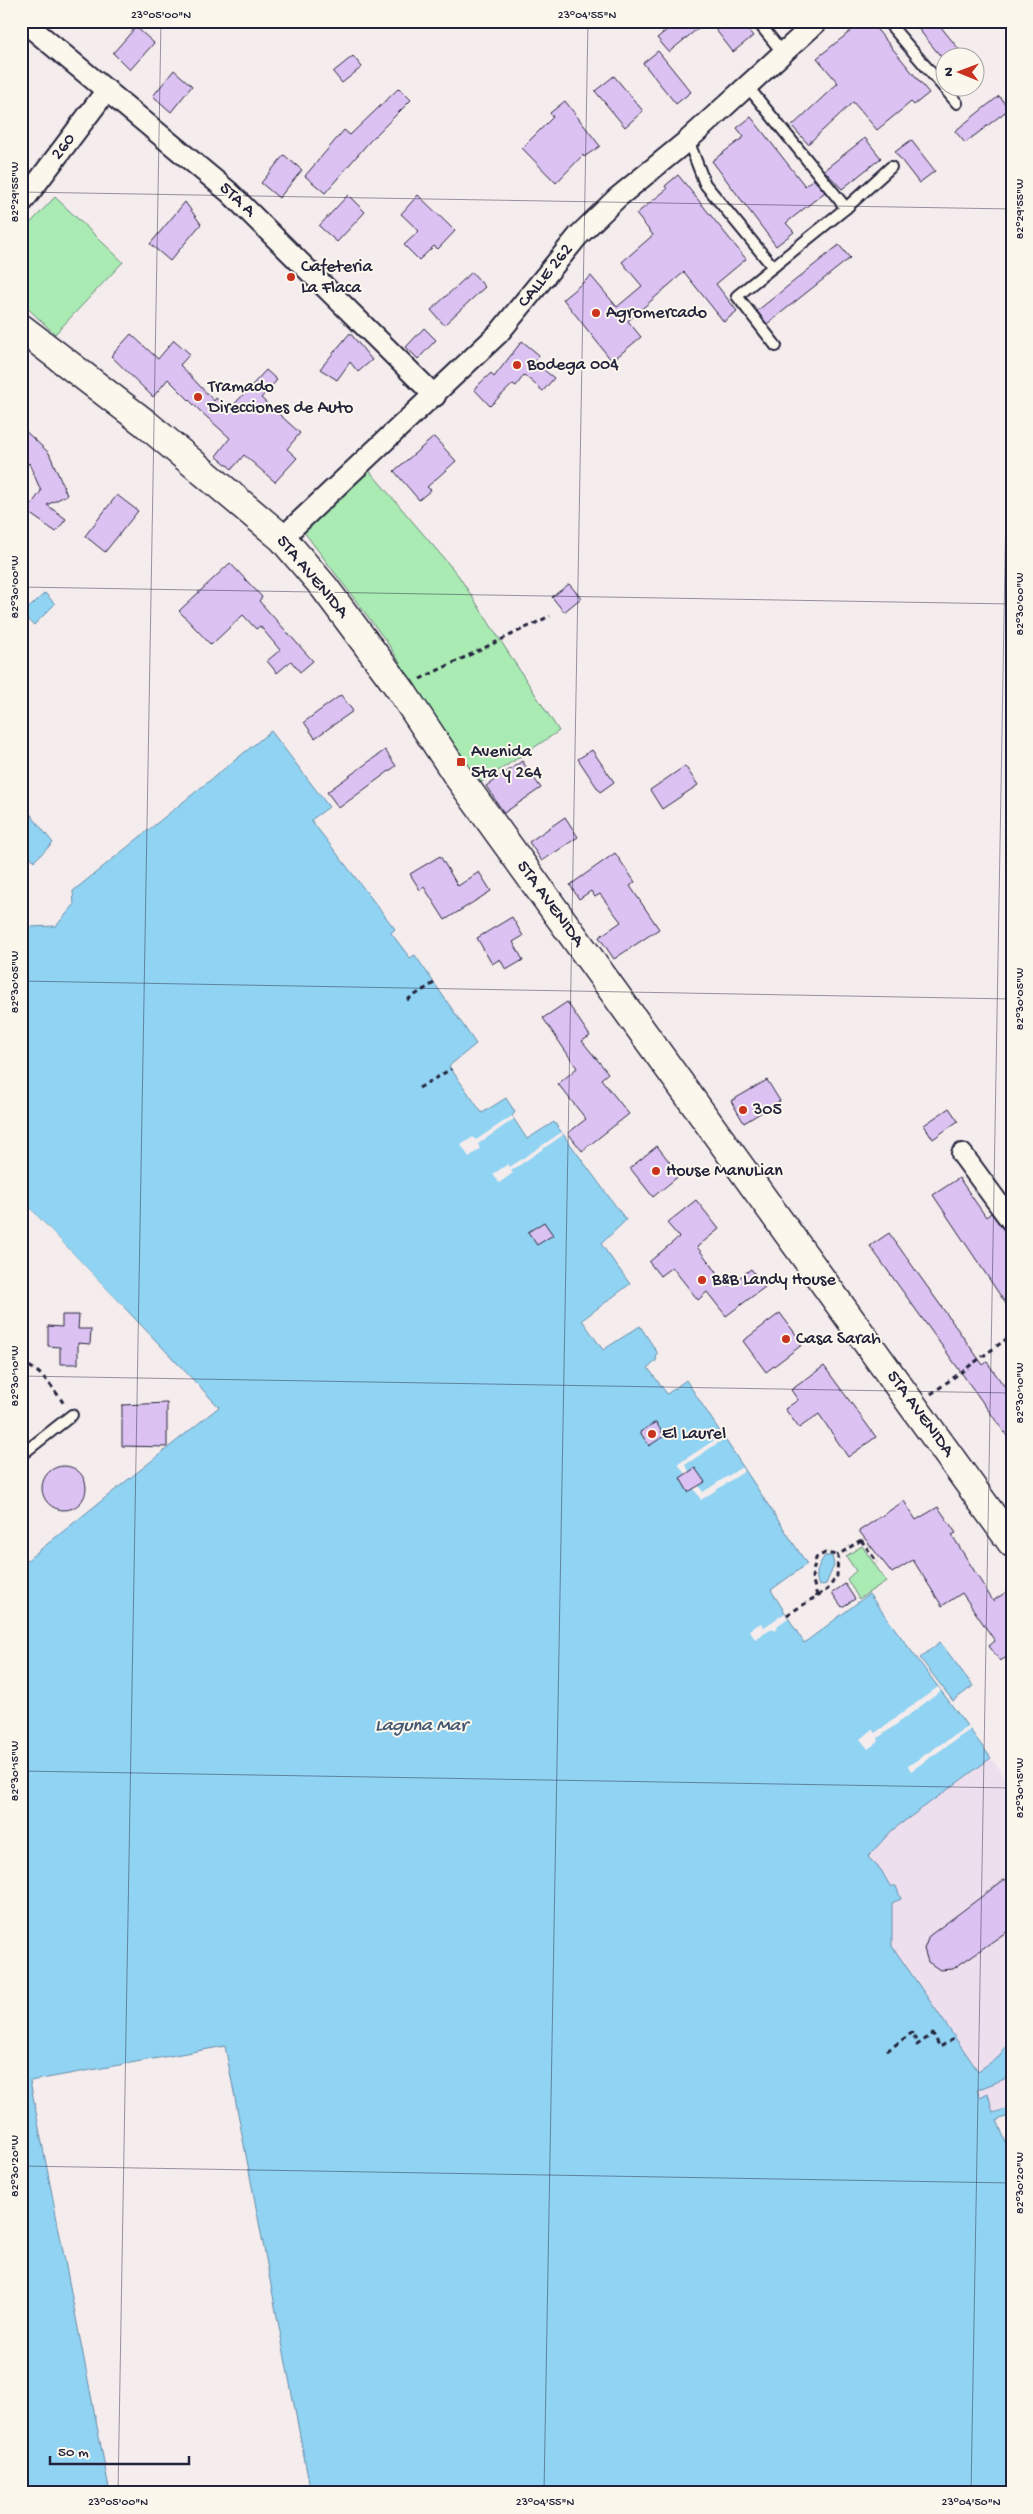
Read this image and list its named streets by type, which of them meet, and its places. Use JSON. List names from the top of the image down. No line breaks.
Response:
{"streets":{"highway":["5TA AVENIDA"],"street":["260","5TA A","CALLE 262"]},"crossings":[["260","5TA A"],["5TA A","CALLE 262"],["CALLE 262","5TA AVENIDA"]],"water":["Laguna Mar"],"places":{"other":["Cafeteria La Flaca","Agromercado","Bodega 004","Tramado Direcciones de Auto","305","House ManuLian","B&B Landy House","Casa Sarah","El Laurel"],"transit":["Avenida 5ta y 264"]},"scale_bar":"50 m","north":"left","coordinates":["23°05'00\"N","23°04'55\"N","82°29'55\"W","82°30'00\"W","82°30'05\"W","82°30'10\"W","82°30'15\"W","82°30'20\"W","23°04'50\"N"]}
